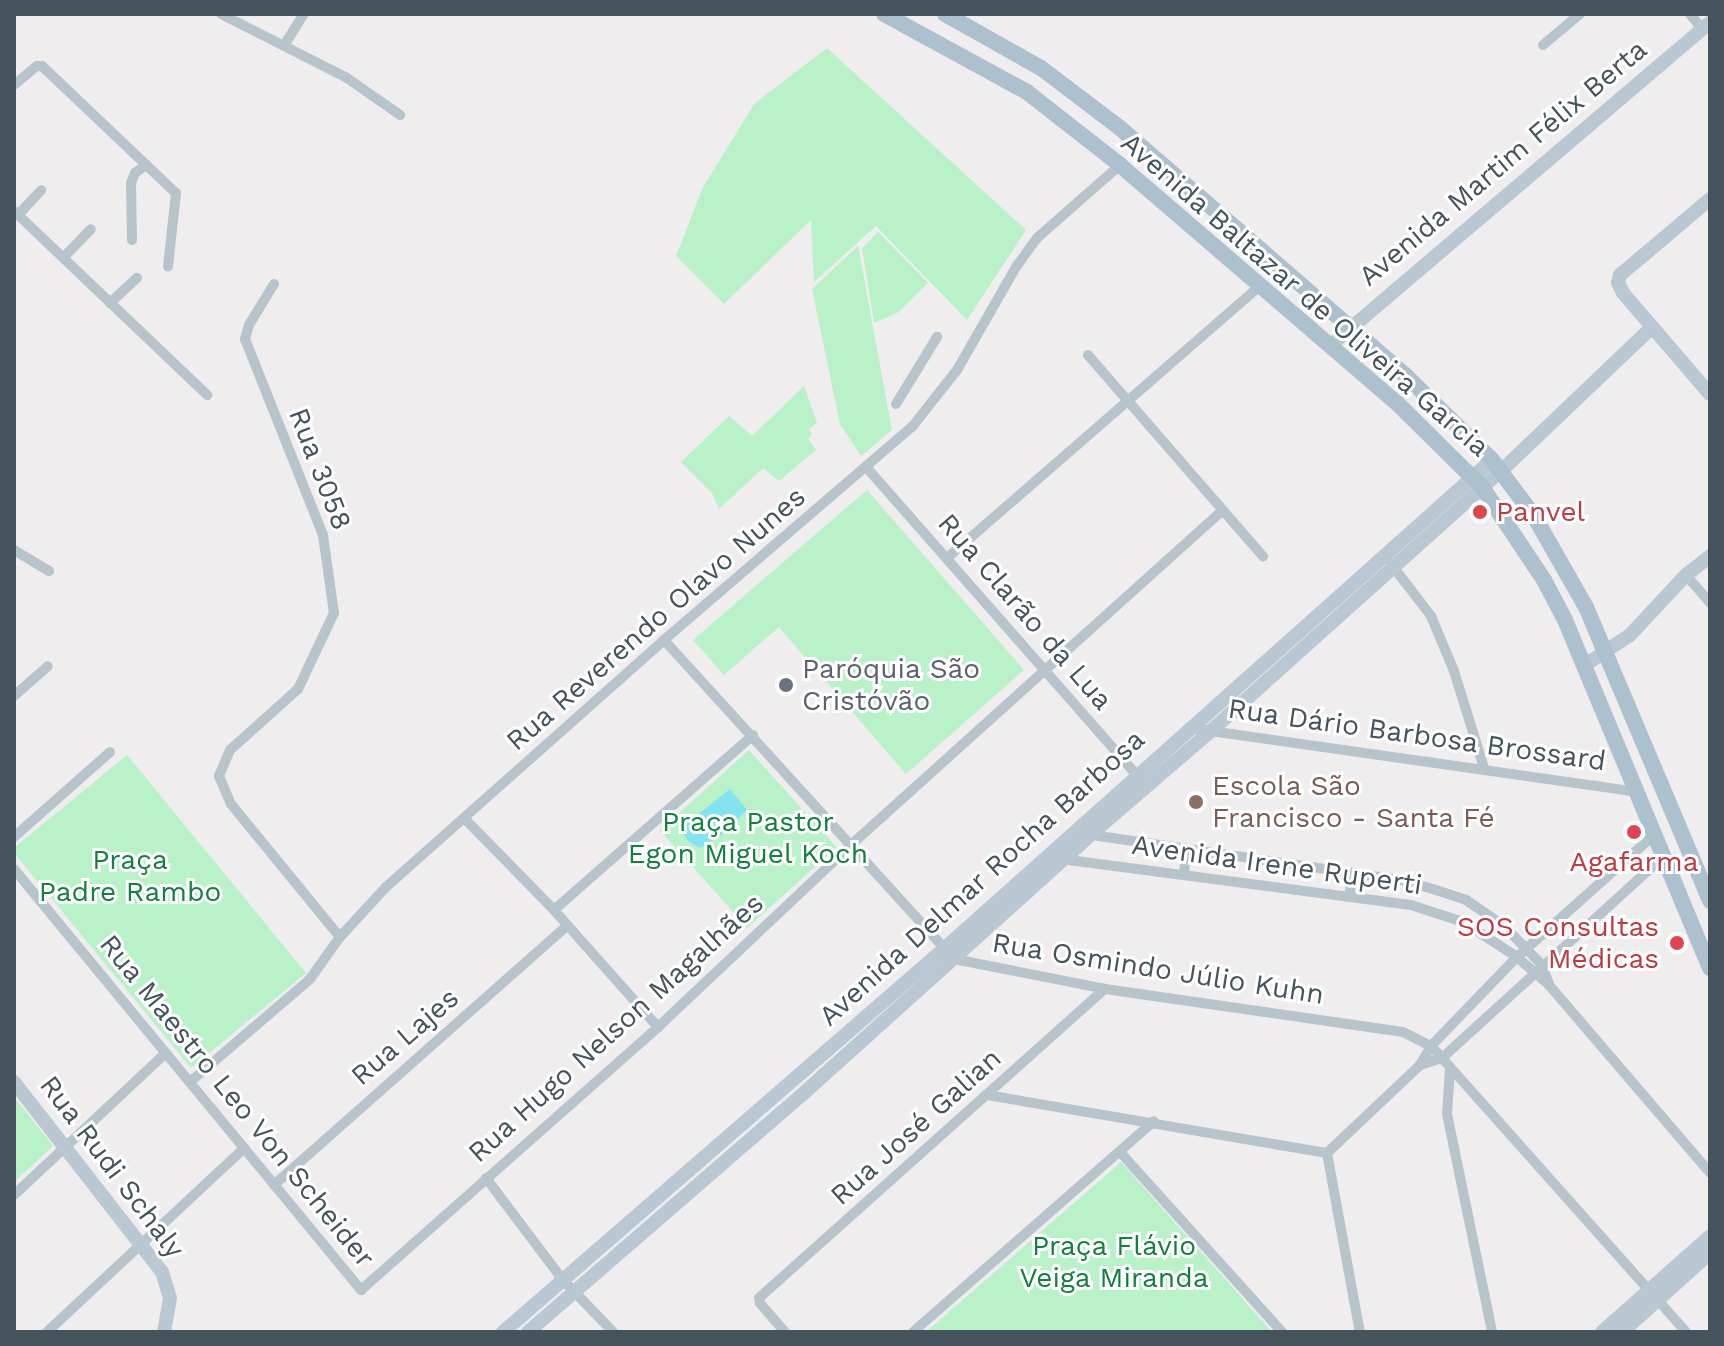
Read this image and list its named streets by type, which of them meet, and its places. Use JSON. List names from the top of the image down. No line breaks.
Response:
{"streets":{"main road":["Avenida Baltazar de Oliveira Garcia"],"street":["Avenida Martim Félix Berta","Rua 3058","Rua Clarão da Lua","Rua Reverendo Olavo Nunes","Rua Dário Barbosa Brossard","Avenida Irene Ruperti","Avenida Delmar Rocha Barbosa","Rua Osmindo Júlio Kuhn","Rua Hugo Nelson Magalhães","Rua Lajes","Rua Maestro Leo Von Scheider","Rua José Galian","Rua Rudi Schaly"]},"crossings":[["Avenida Martim Félix Berta","Avenida Baltazar de Oliveira Garcia"],["Avenida Baltazar de Oliveira Garcia","Rua Reverendo Olavo Nunes"],["Avenida Baltazar de Oliveira Garcia","Rua Dário Barbosa Brossard"],["Avenida Baltazar de Oliveira Garcia","Avenida Delmar Rocha Barbosa"],["Rua 3058","Rua Reverendo Olavo Nunes"],["Rua Clarão da Lua","Rua Reverendo Olavo Nunes"],["Rua Clarão da Lua","Avenida Delmar Rocha Barbosa"],["Rua Clarão da Lua","Rua Hugo Nelson Magalhães"],["Rua Reverendo Olavo Nunes","Rua Maestro Leo Von Scheider"],["Rua Dário Barbosa Brossard","Avenida Delmar Rocha Barbosa"],["Avenida Irene Ruperti","Avenida Delmar Rocha Barbosa"],["Avenida Delmar Rocha Barbosa","Rua Osmindo Júlio Kuhn"],["Rua Osmindo Júlio Kuhn","Rua José Galian"],["Rua Hugo Nelson Magalhães","Rua Maestro Leo Von Scheider"],["Rua Lajes","Rua Maestro Leo Von Scheider"]],"parks":["Praça Pastor Egon Miguel Koch","Praça Padre Rambo","Praça Flávio Veiga Miranda"],"places":["Panvel","Paróquia São Cristóvão","Escola São Francisco - Santa Fé","Agafarma","SOS Consultas Médicas"]}
